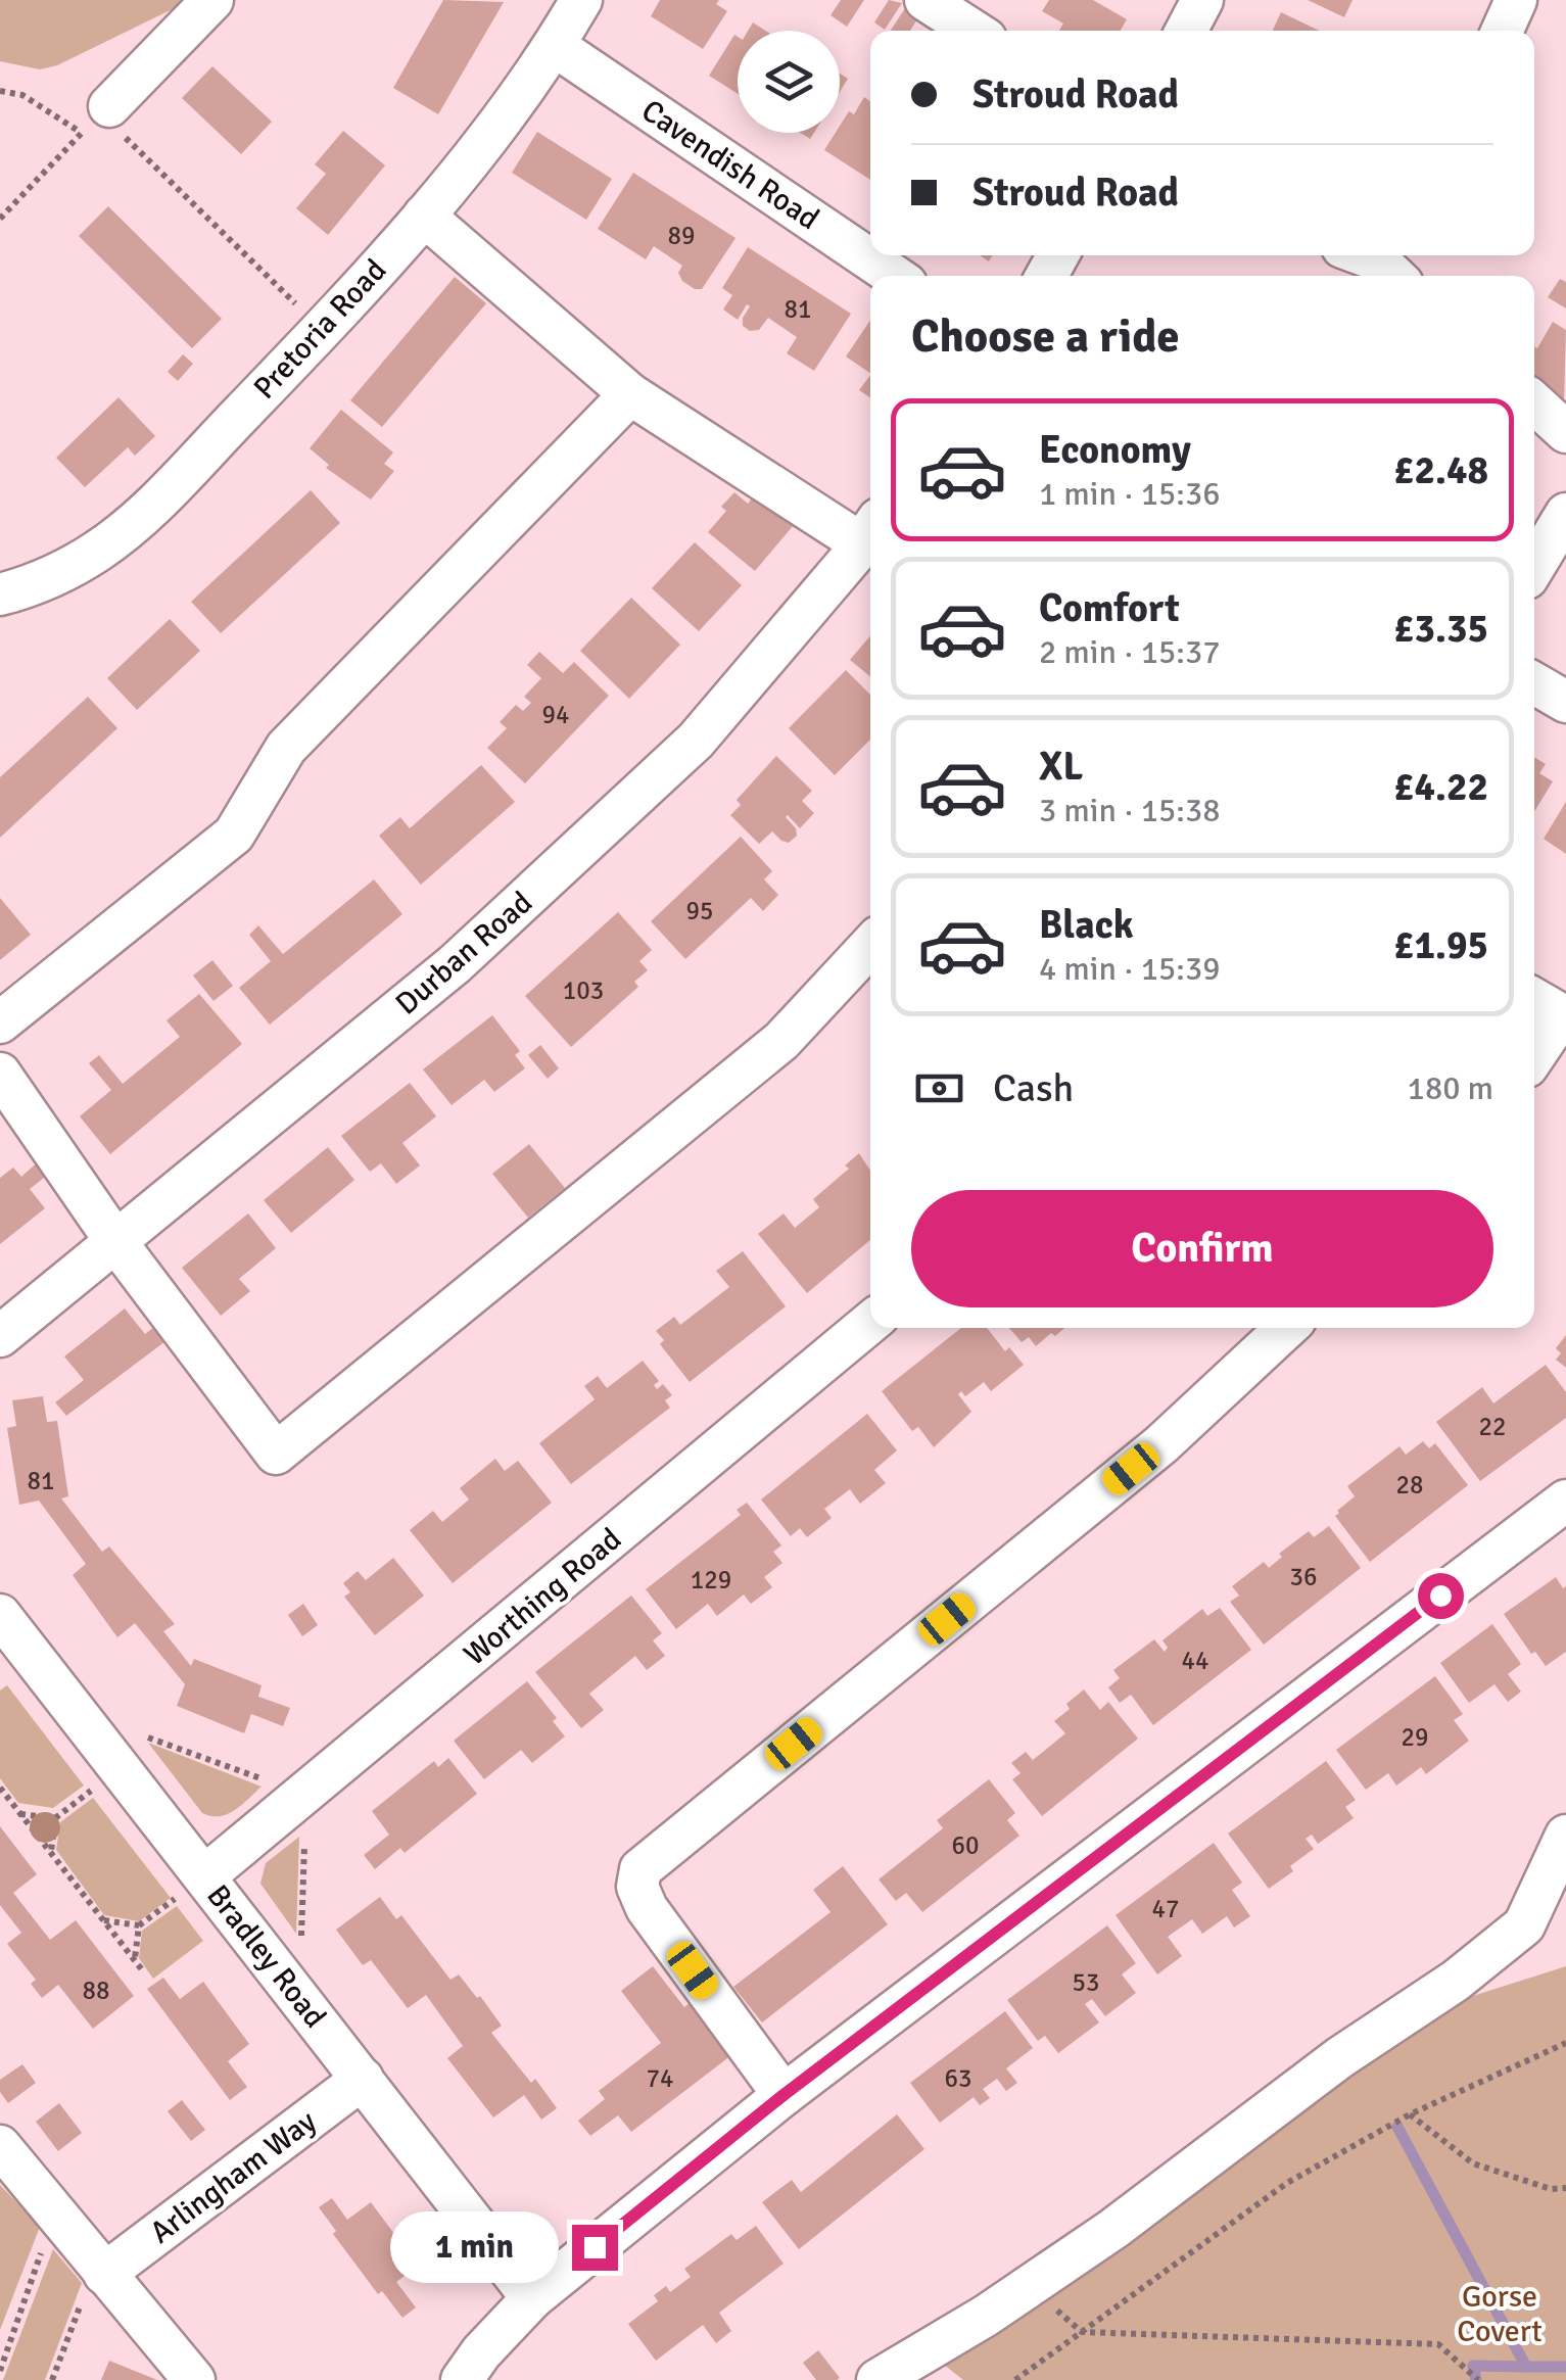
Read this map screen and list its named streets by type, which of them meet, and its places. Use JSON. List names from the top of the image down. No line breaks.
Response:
{"streets":{"street":["Cavendish Road","Pretoria Road","Durban Road","Worthing Road","Bradley Road","Arlingham Way"]},"crossings":[["Cavendish Road","Pretoria Road"],["Worthing Road","Bradley Road"],["Bradley Road","Arlingham Way"]],"parks":["Gorse Covert"],"house_numbers":["89","81","94","95","103","22","81","28","36","129","44","29","60","47","53","88","74","63"],"page":{"banner":["Stroud Road","Stroud Road"],"heading":"Choose a ride","list":[{"name":"Economy","note":"1 min · 15:36","value":"£2.48"},{"name":"Comfort","note":"2 min · 15:37","value":"£3.35"},{"name":"XL","note":"3 min · 15:38","value":"£4.22"},{"name":"Black","note":"4 min · 15:39","value":"£1.95"}],"pay":["Cash","180 m"],"buttons":"Confirm","bubble":"1 min"}}
